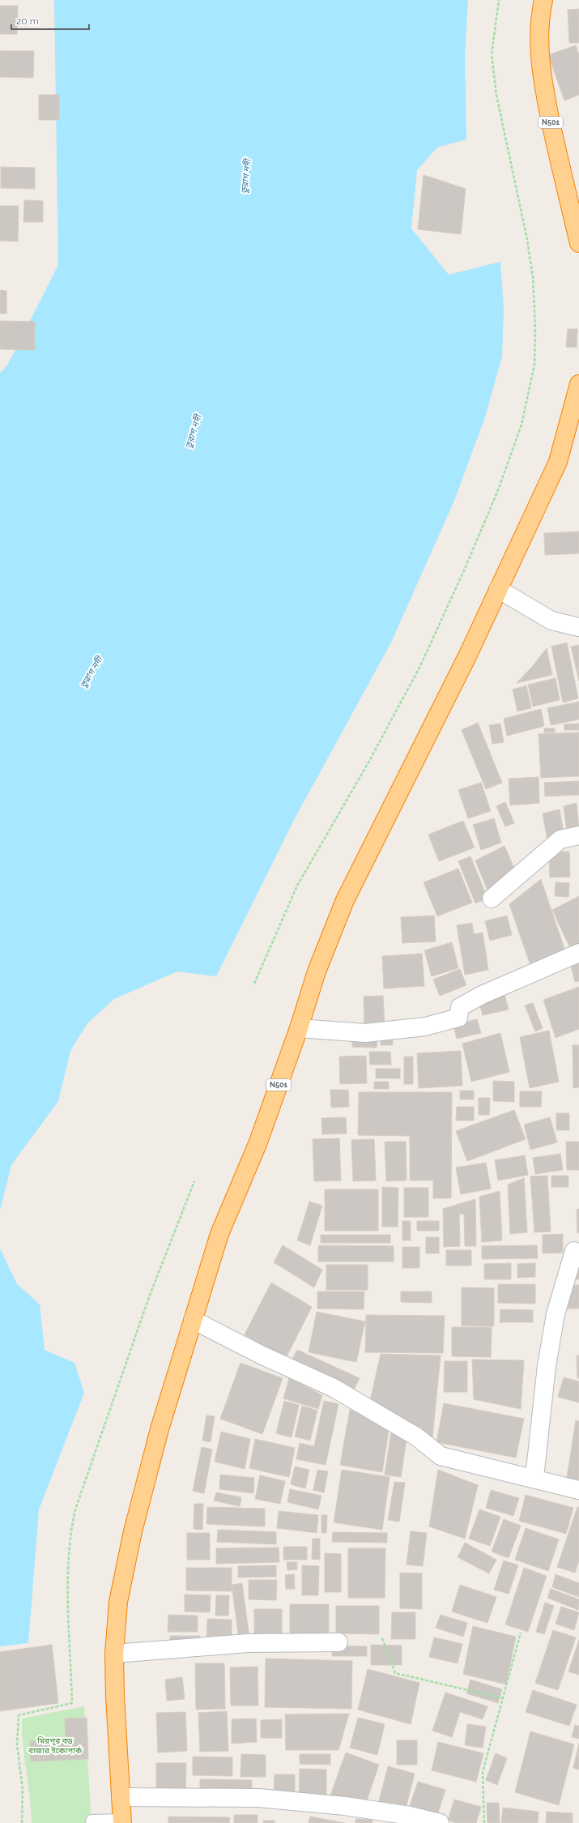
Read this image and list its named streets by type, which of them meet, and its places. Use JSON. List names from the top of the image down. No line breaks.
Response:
{"streets":{"highway":["N501"]},"water":["তুরাগ নদী"],"parks":["মিরপুর বড় বাজার ইকোপার্ক"],"scale_bar":"20 m"}
